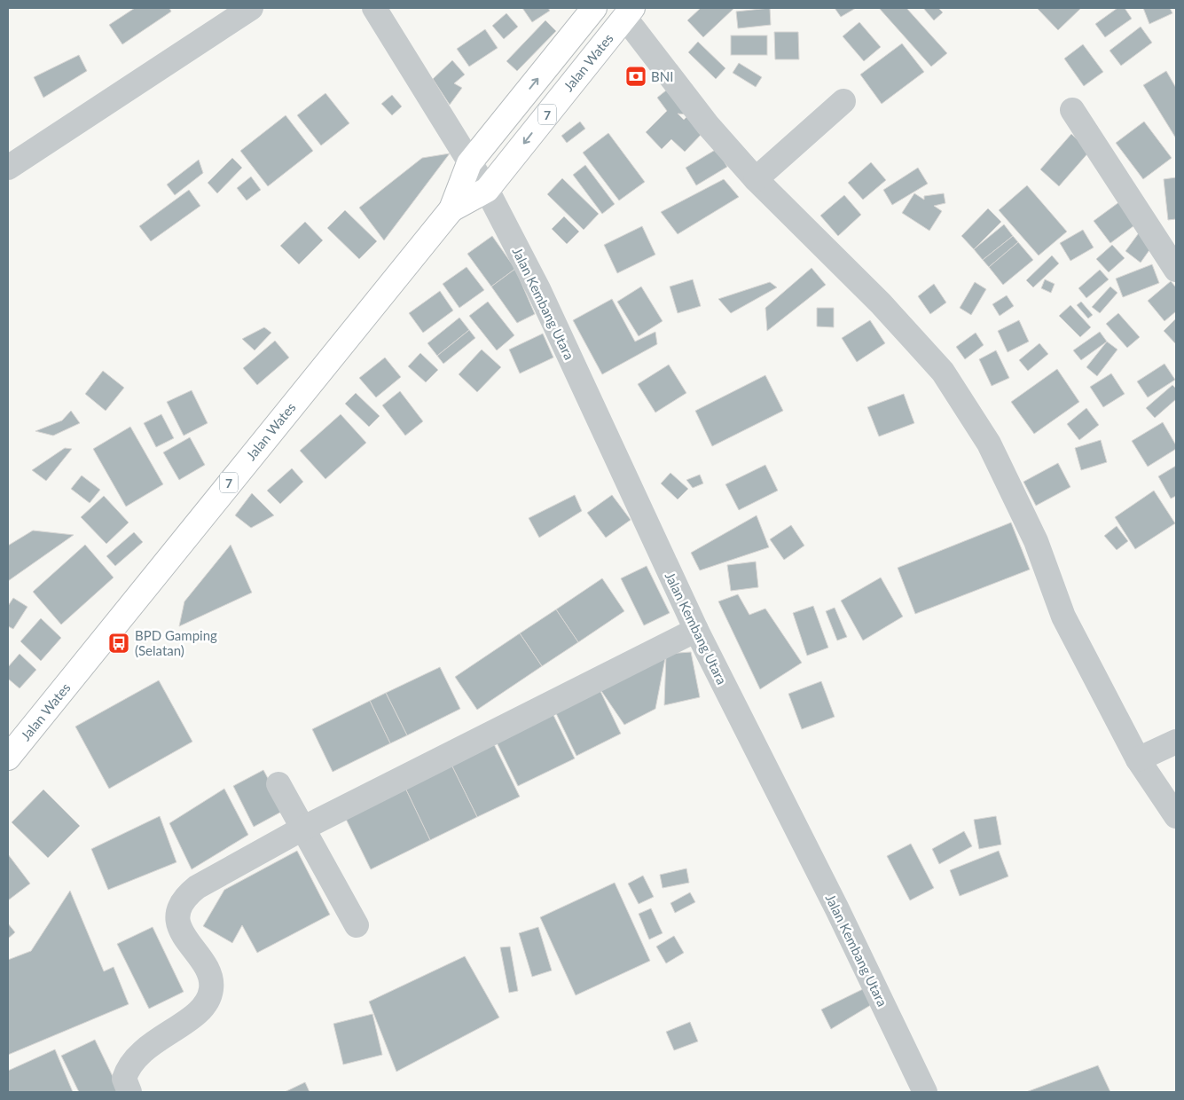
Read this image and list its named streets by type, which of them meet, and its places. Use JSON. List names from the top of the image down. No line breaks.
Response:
{"streets":{"highway":["Jalan Wates","7"],"street":["Jalan Kembang Utara"]},"crossings":[["Jalan Wates","Jalan Kembang Utara"]],"places":{"bank":["BNI"],"bus stop":["BPD Gamping (Selatan)"]}}
